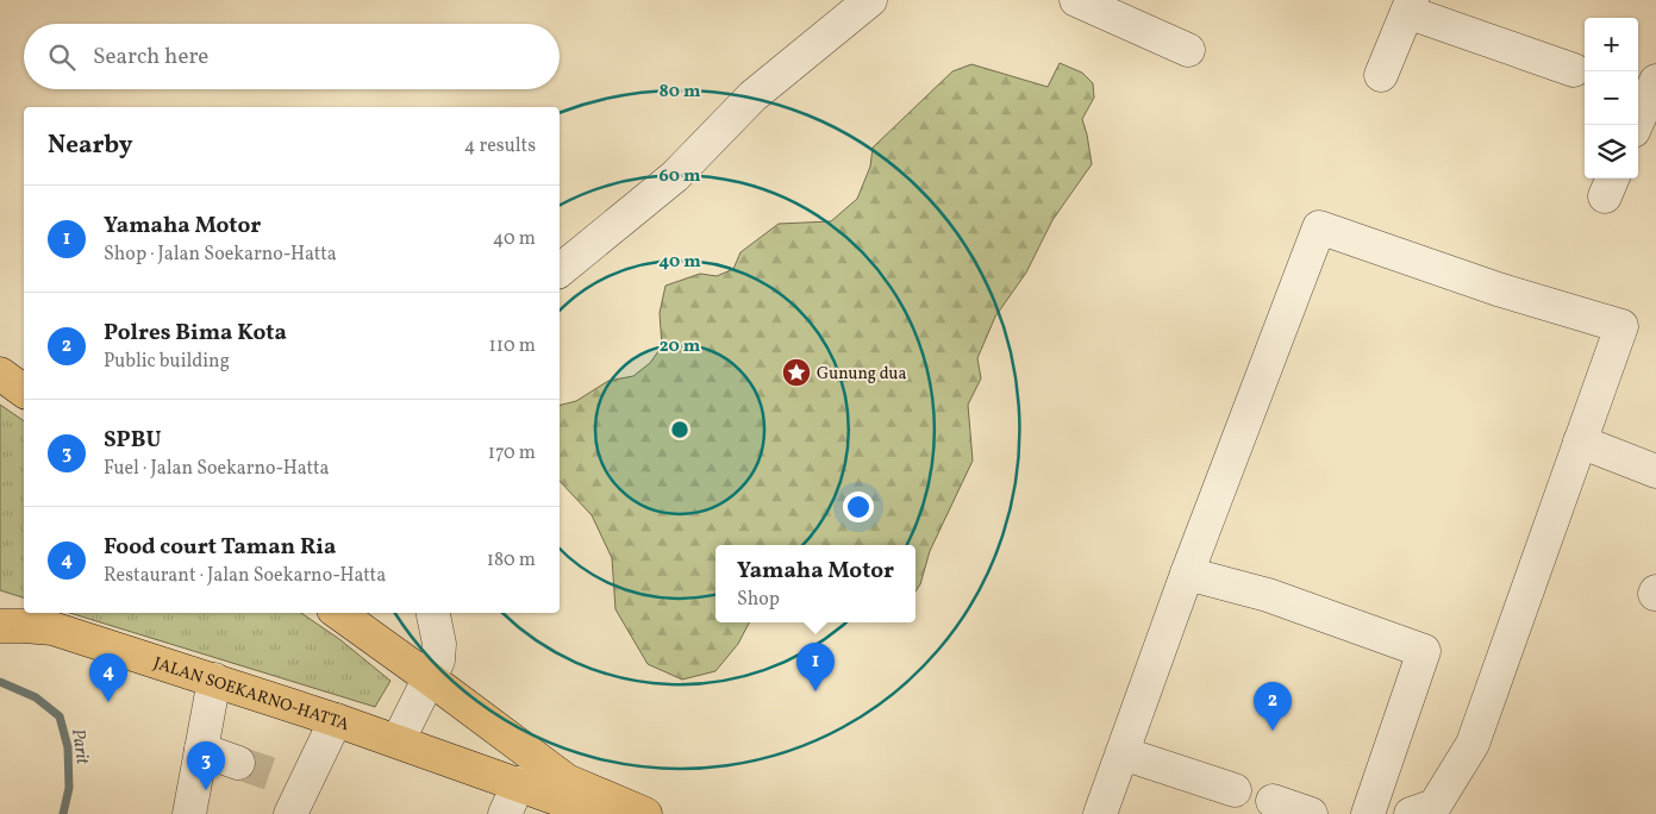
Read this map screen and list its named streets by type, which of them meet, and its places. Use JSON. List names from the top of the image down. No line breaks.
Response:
{"streets":{"highway":["JALAN SOEKARNO-HATTA"]},"water":["Parit"],"places":{"place":["Gunung dua"]},"page":{"map_buttons":["+","−"],"search":"Search here","heading":["Nearby","4 results"],"list":[{"mark":"1","name":"Yamaha Motor","note":"Shop · Jalan Soekarno-Hatta","value":"40 m"},{"mark":"2","name":"Polres Bima Kota","note":"Public building","value":"110 m"},{"mark":"3","name":"SPBU","note":"Fuel · Jalan Soekarno-Hatta","value":"170 m"},{"mark":"4","name":"Food court Taman Ria","note":"Restaurant · Jalan Soekarno-Hatta","value":"180 m"}],"popup":["Yamaha Motor","Shop"],"pins":["1","4","2","3"]},"rings":["80 m","60 m","40 m","20 m"]}
